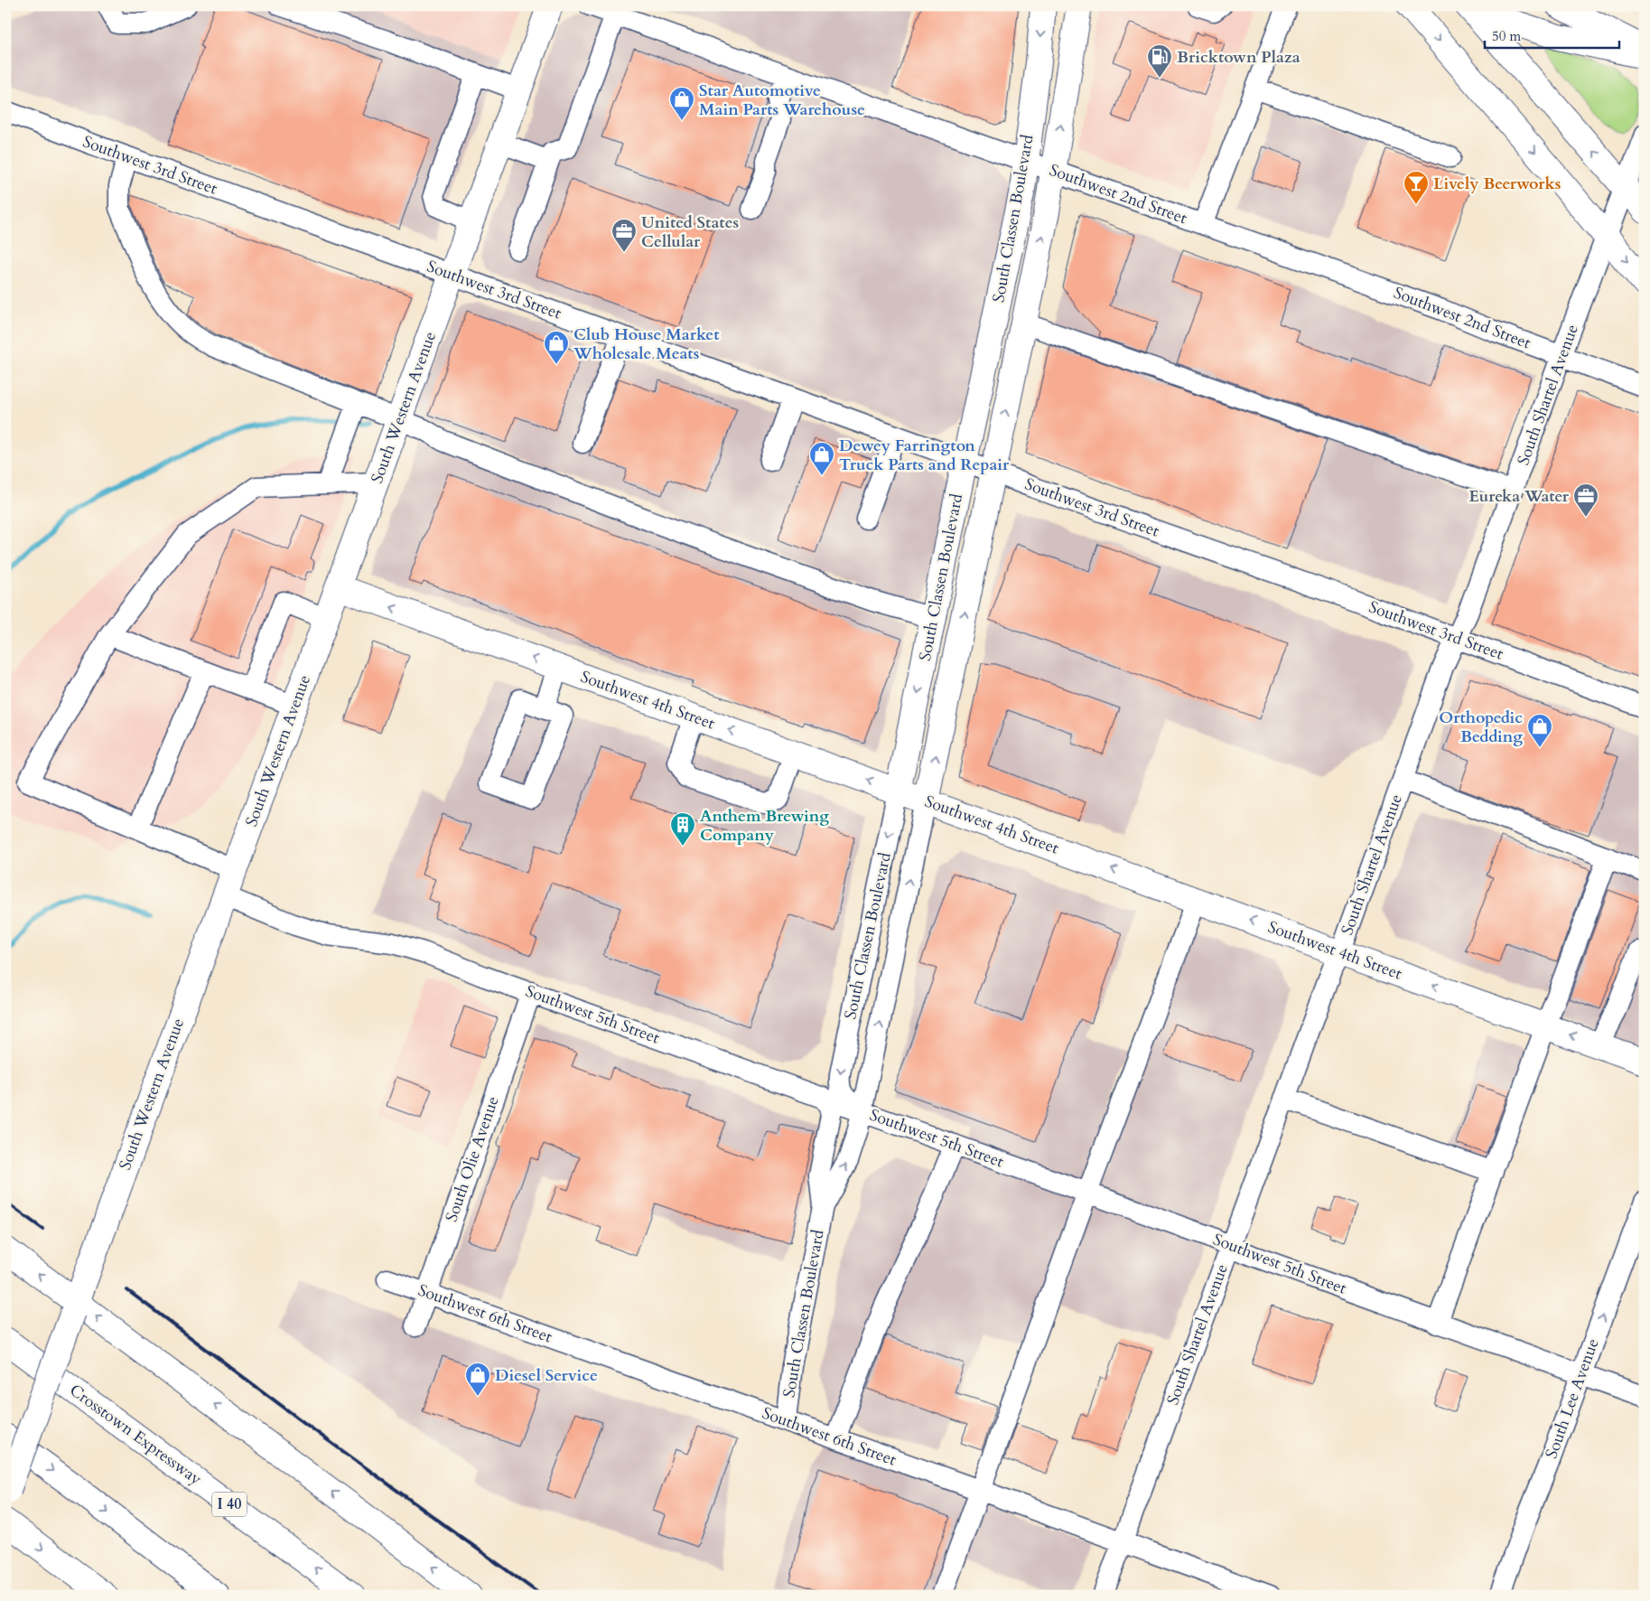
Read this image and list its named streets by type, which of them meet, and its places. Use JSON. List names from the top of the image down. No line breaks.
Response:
{"streets":{"main road":["South Classen Boulevard","South Western Avenue","Southwest 4th Street","Crosstown Expressway","I 40"],"street":["Southwest 3rd Street","Southwest 2nd Street","South Shartel Avenue","Southwest 5th Street","South Olie Avenue","Southwest 6th Street","South Lee Avenue"]},"crossings":[["Southwest 3rd Street","South Classen Boulevard"],["Southwest 3rd Street","South Shartel Avenue"],["Southwest 3rd Street","South Western Avenue"],["Southwest 2nd Street","South Classen Boulevard"],["Southwest 2nd Street","South Shartel Avenue"],["South Classen Boulevard","Southwest 4th Street"],["South Classen Boulevard","Southwest 5th Street"],["South Classen Boulevard","Southwest 6th Street"],["South Shartel Avenue","Southwest 4th Street"],["South Shartel Avenue","Southwest 5th Street"],["South Shartel Avenue","Southwest 6th Street"],["South Western Avenue","Southwest 4th Street"],["South Western Avenue","Southwest 5th Street"],["Southwest 5th Street","South Olie Avenue"],["Southwest 5th Street","South Lee Avenue"],["South Olie Avenue","Southwest 6th Street"]],"one_way":["Southwest 4th Street"],"places":{"fuel station":["Bricktown Plaza"],"shop":["Star Automotive Main Parts Warehouse","Club House Market Wholesale Meats","Dewey Farrington Truck Parts and Repair","Orthopedic Bedding","Diesel Service"],"bar":["Lively Beerworks"],"office":["United States Cellular","Eureka Water"],"building":["Anthem Brewing Company"]},"scale_bar":"50 m"}
